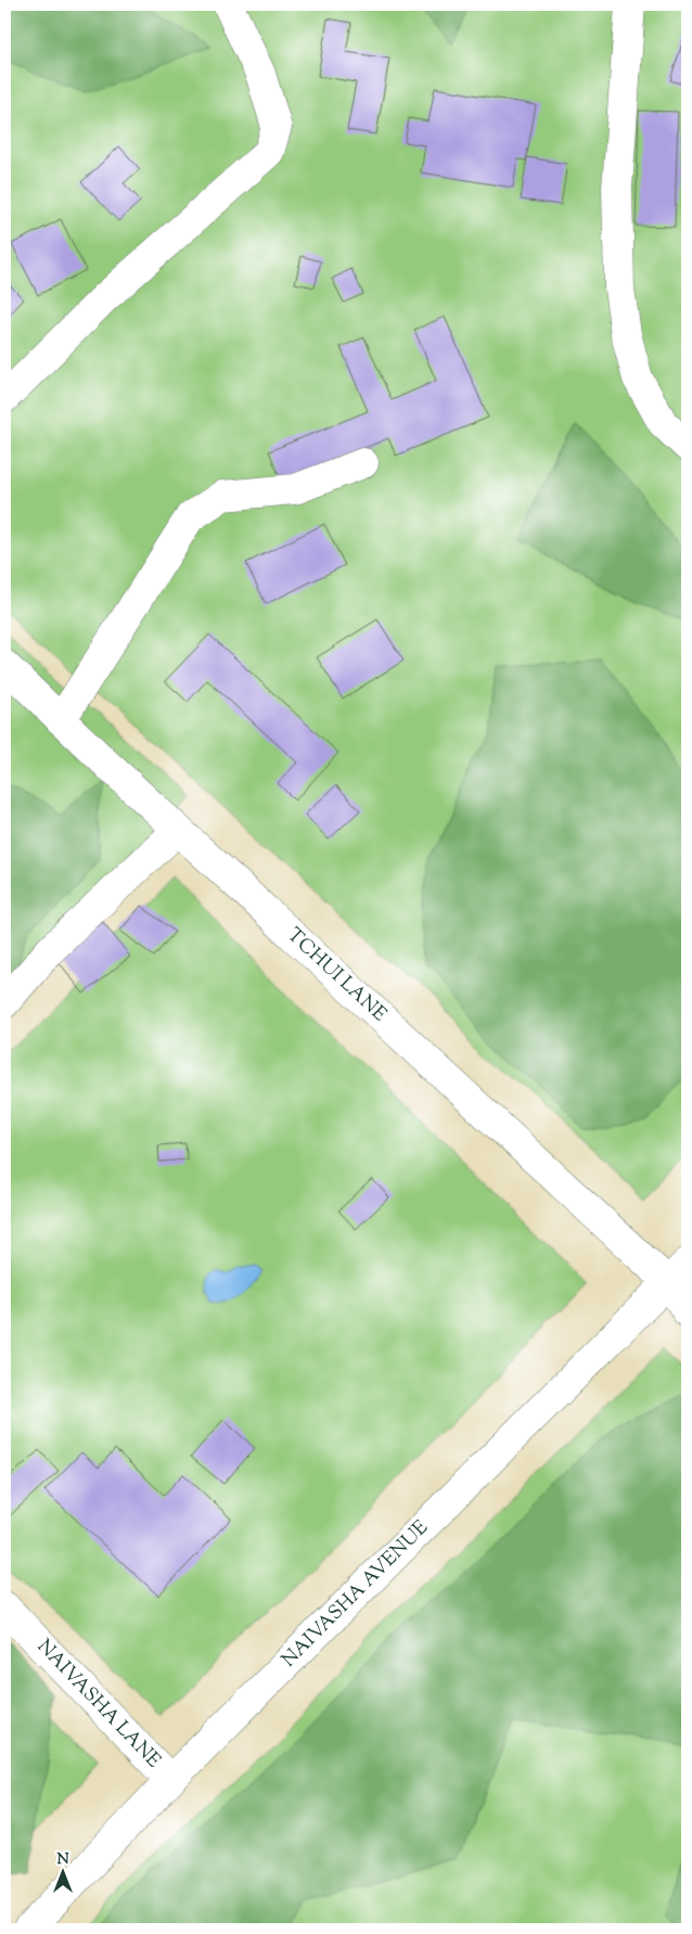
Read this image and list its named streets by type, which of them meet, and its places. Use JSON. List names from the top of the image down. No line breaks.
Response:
{"streets":{"street":["TCHUI LANE","NAIVASHA AVENUE","NAIVASHA LANE"]},"crossings":[["TCHUI LANE","NAIVASHA AVENUE"],["NAIVASHA AVENUE","NAIVASHA LANE"]],"north":"top"}
